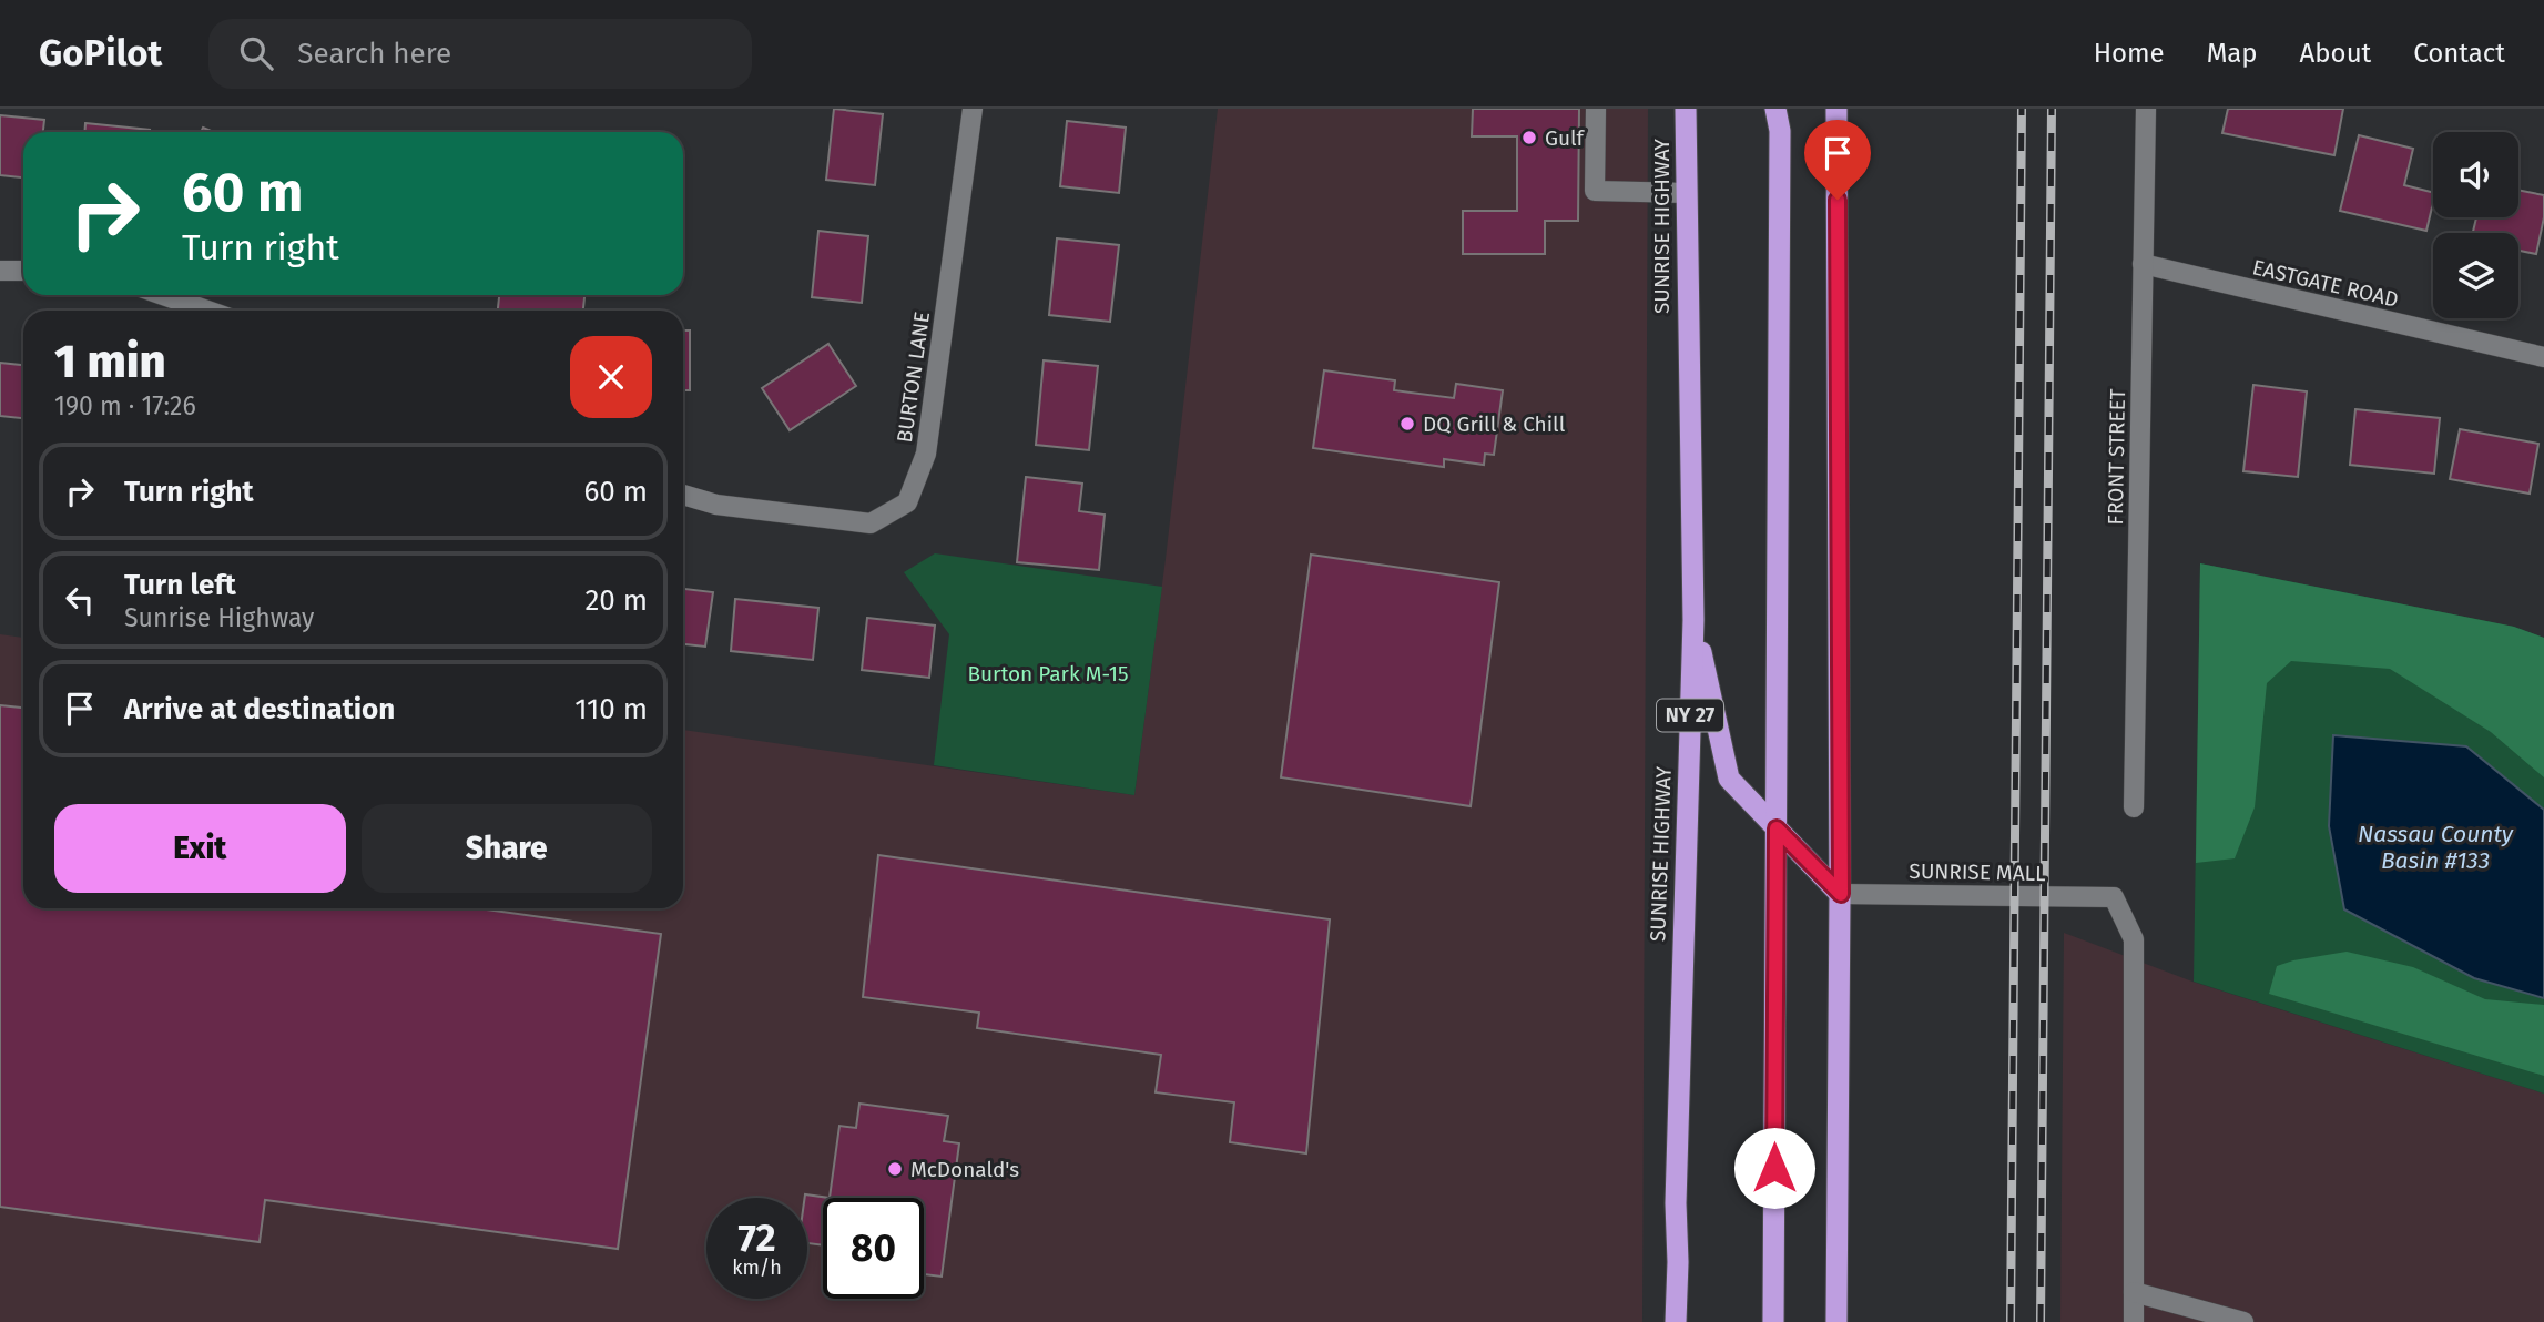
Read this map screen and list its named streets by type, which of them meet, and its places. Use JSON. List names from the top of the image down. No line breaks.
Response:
{"streets":{"highway":["SUNRISE HIGHWAY","NY 27"],"street":["EASTGATE ROAD","BURTON LANE","FRONT STREET","SUNRISE MALL"]},"crossings":[["EASTGATE ROAD","FRONT STREET"]],"water":["Nassau County Basin #133"],"parks":["Burton Park M-15"],"places":["Gulf","DQ Grill & Chill","McDonald's"],"page":{"header":"GoPilot","search":"Search here","nav":["Home","Map","About","Contact"],"turn":["60 m","Turn right"],"heading":["1 min","190 m · 17:26"],"list":[{"name":"Turn right","value":"60 m"},{"name":"Turn left","note":"Sunrise Highway","value":"20 m"},{"name":"Arrive at destination","value":"110 m"}],"buttons":["Exit","Share"],"speed":"72 km/h","limit":"80"}}
